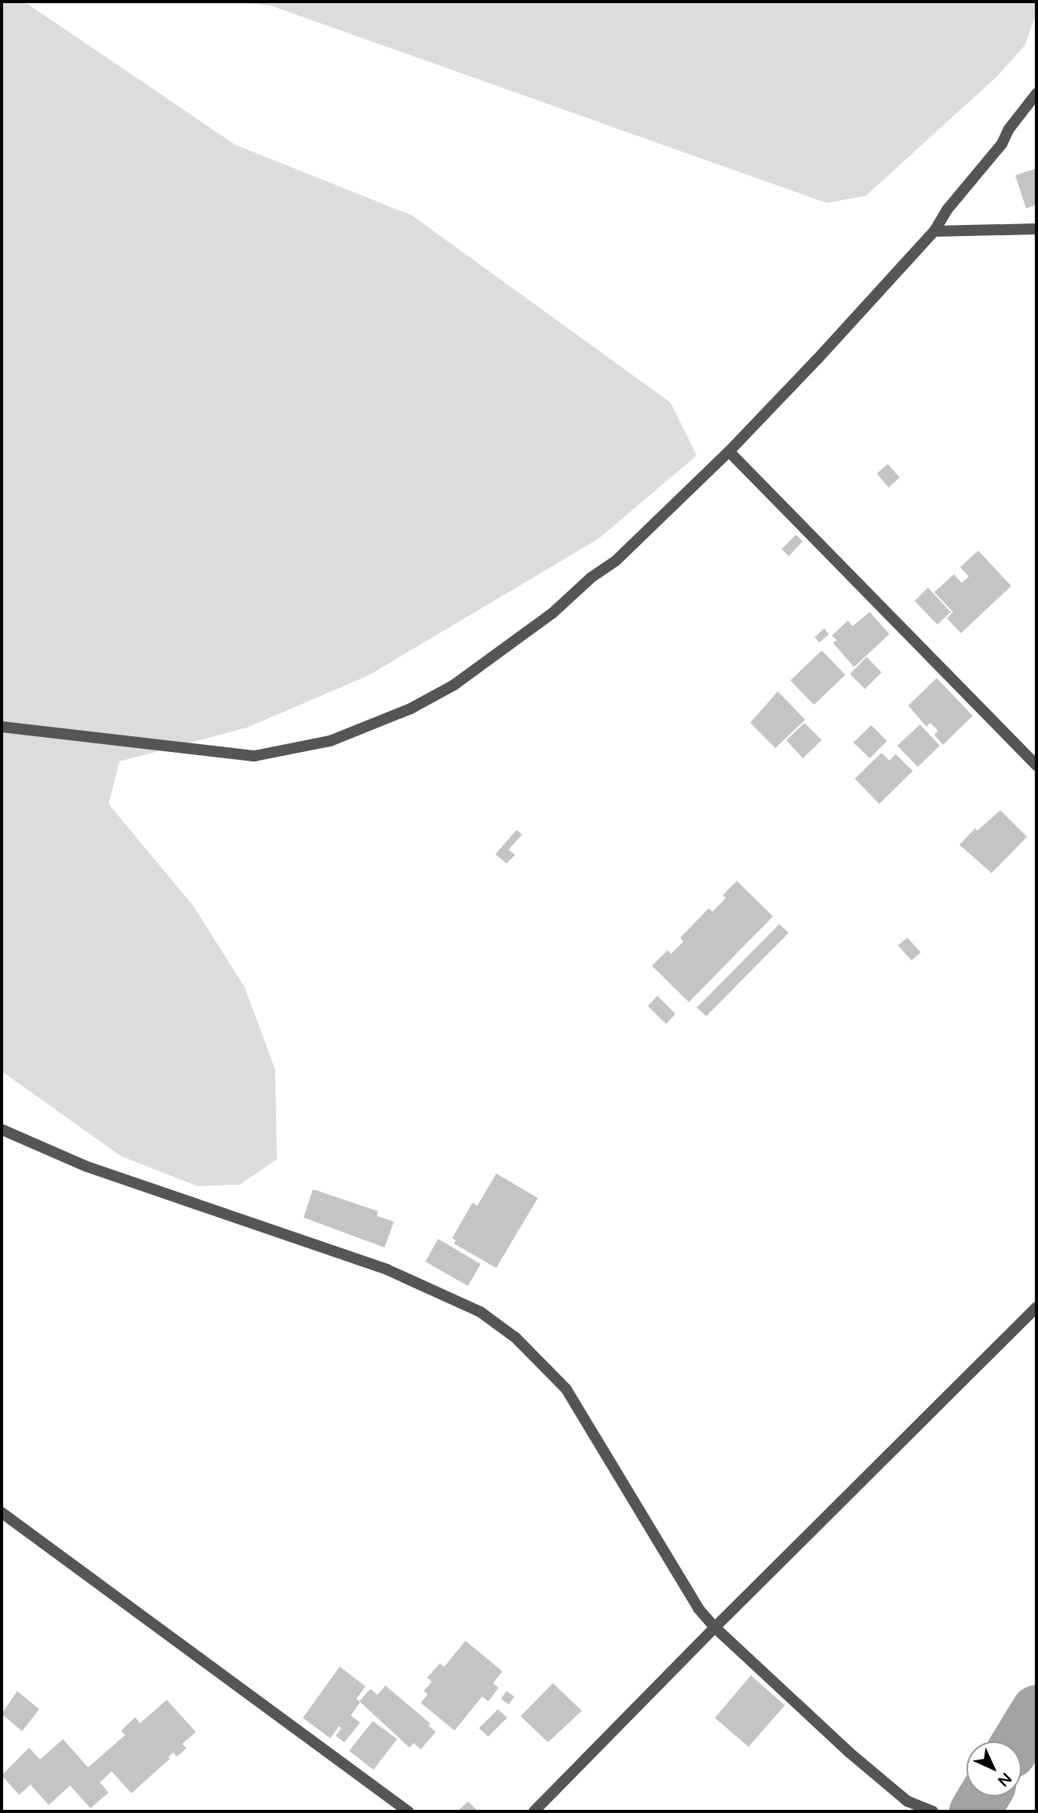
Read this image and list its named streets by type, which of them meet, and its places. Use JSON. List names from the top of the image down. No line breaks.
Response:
{"north":"bottom right"}
